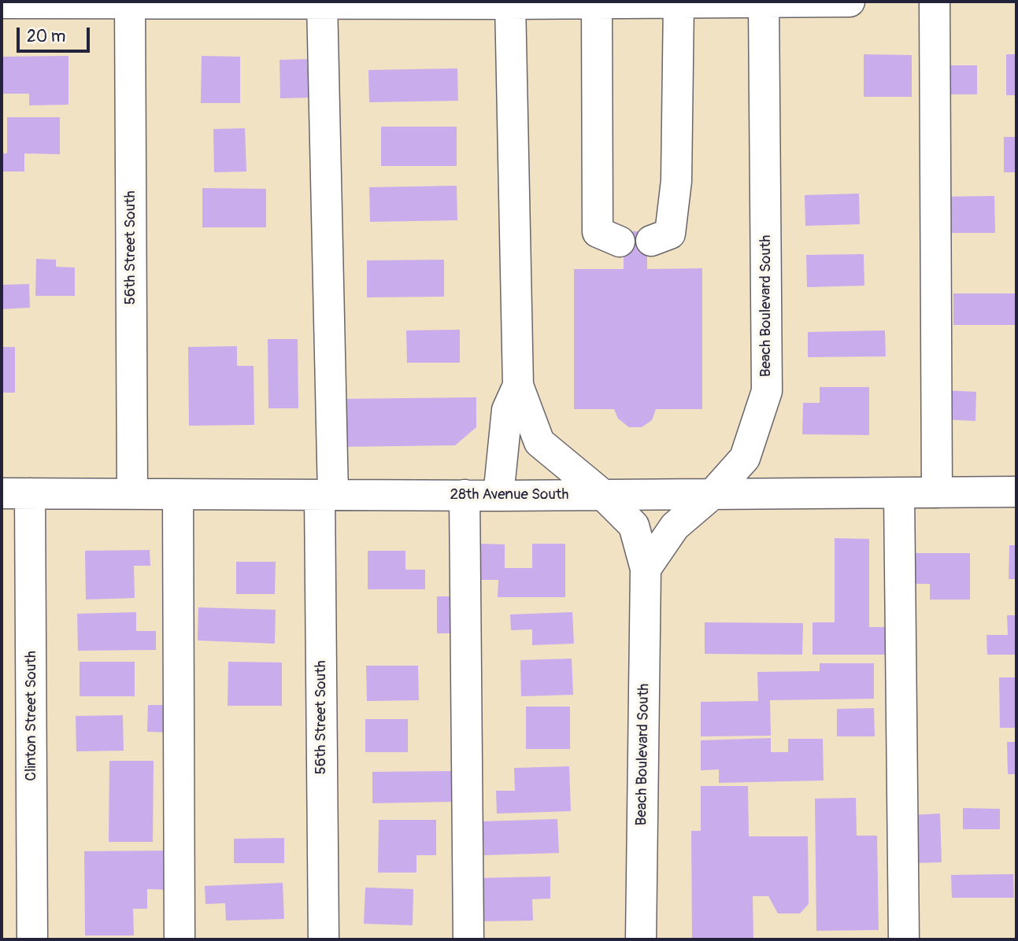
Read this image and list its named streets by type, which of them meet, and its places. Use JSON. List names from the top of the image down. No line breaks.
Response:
{"streets":{"street":["56th Street South","Beach Boulevard South","28th Avenue South","Clinton Street South"]},"crossings":[["56th Street South","28th Avenue South"],["Beach Boulevard South","28th Avenue South"],["28th Avenue South","Clinton Street South"]],"scale_bar":"20 m"}
